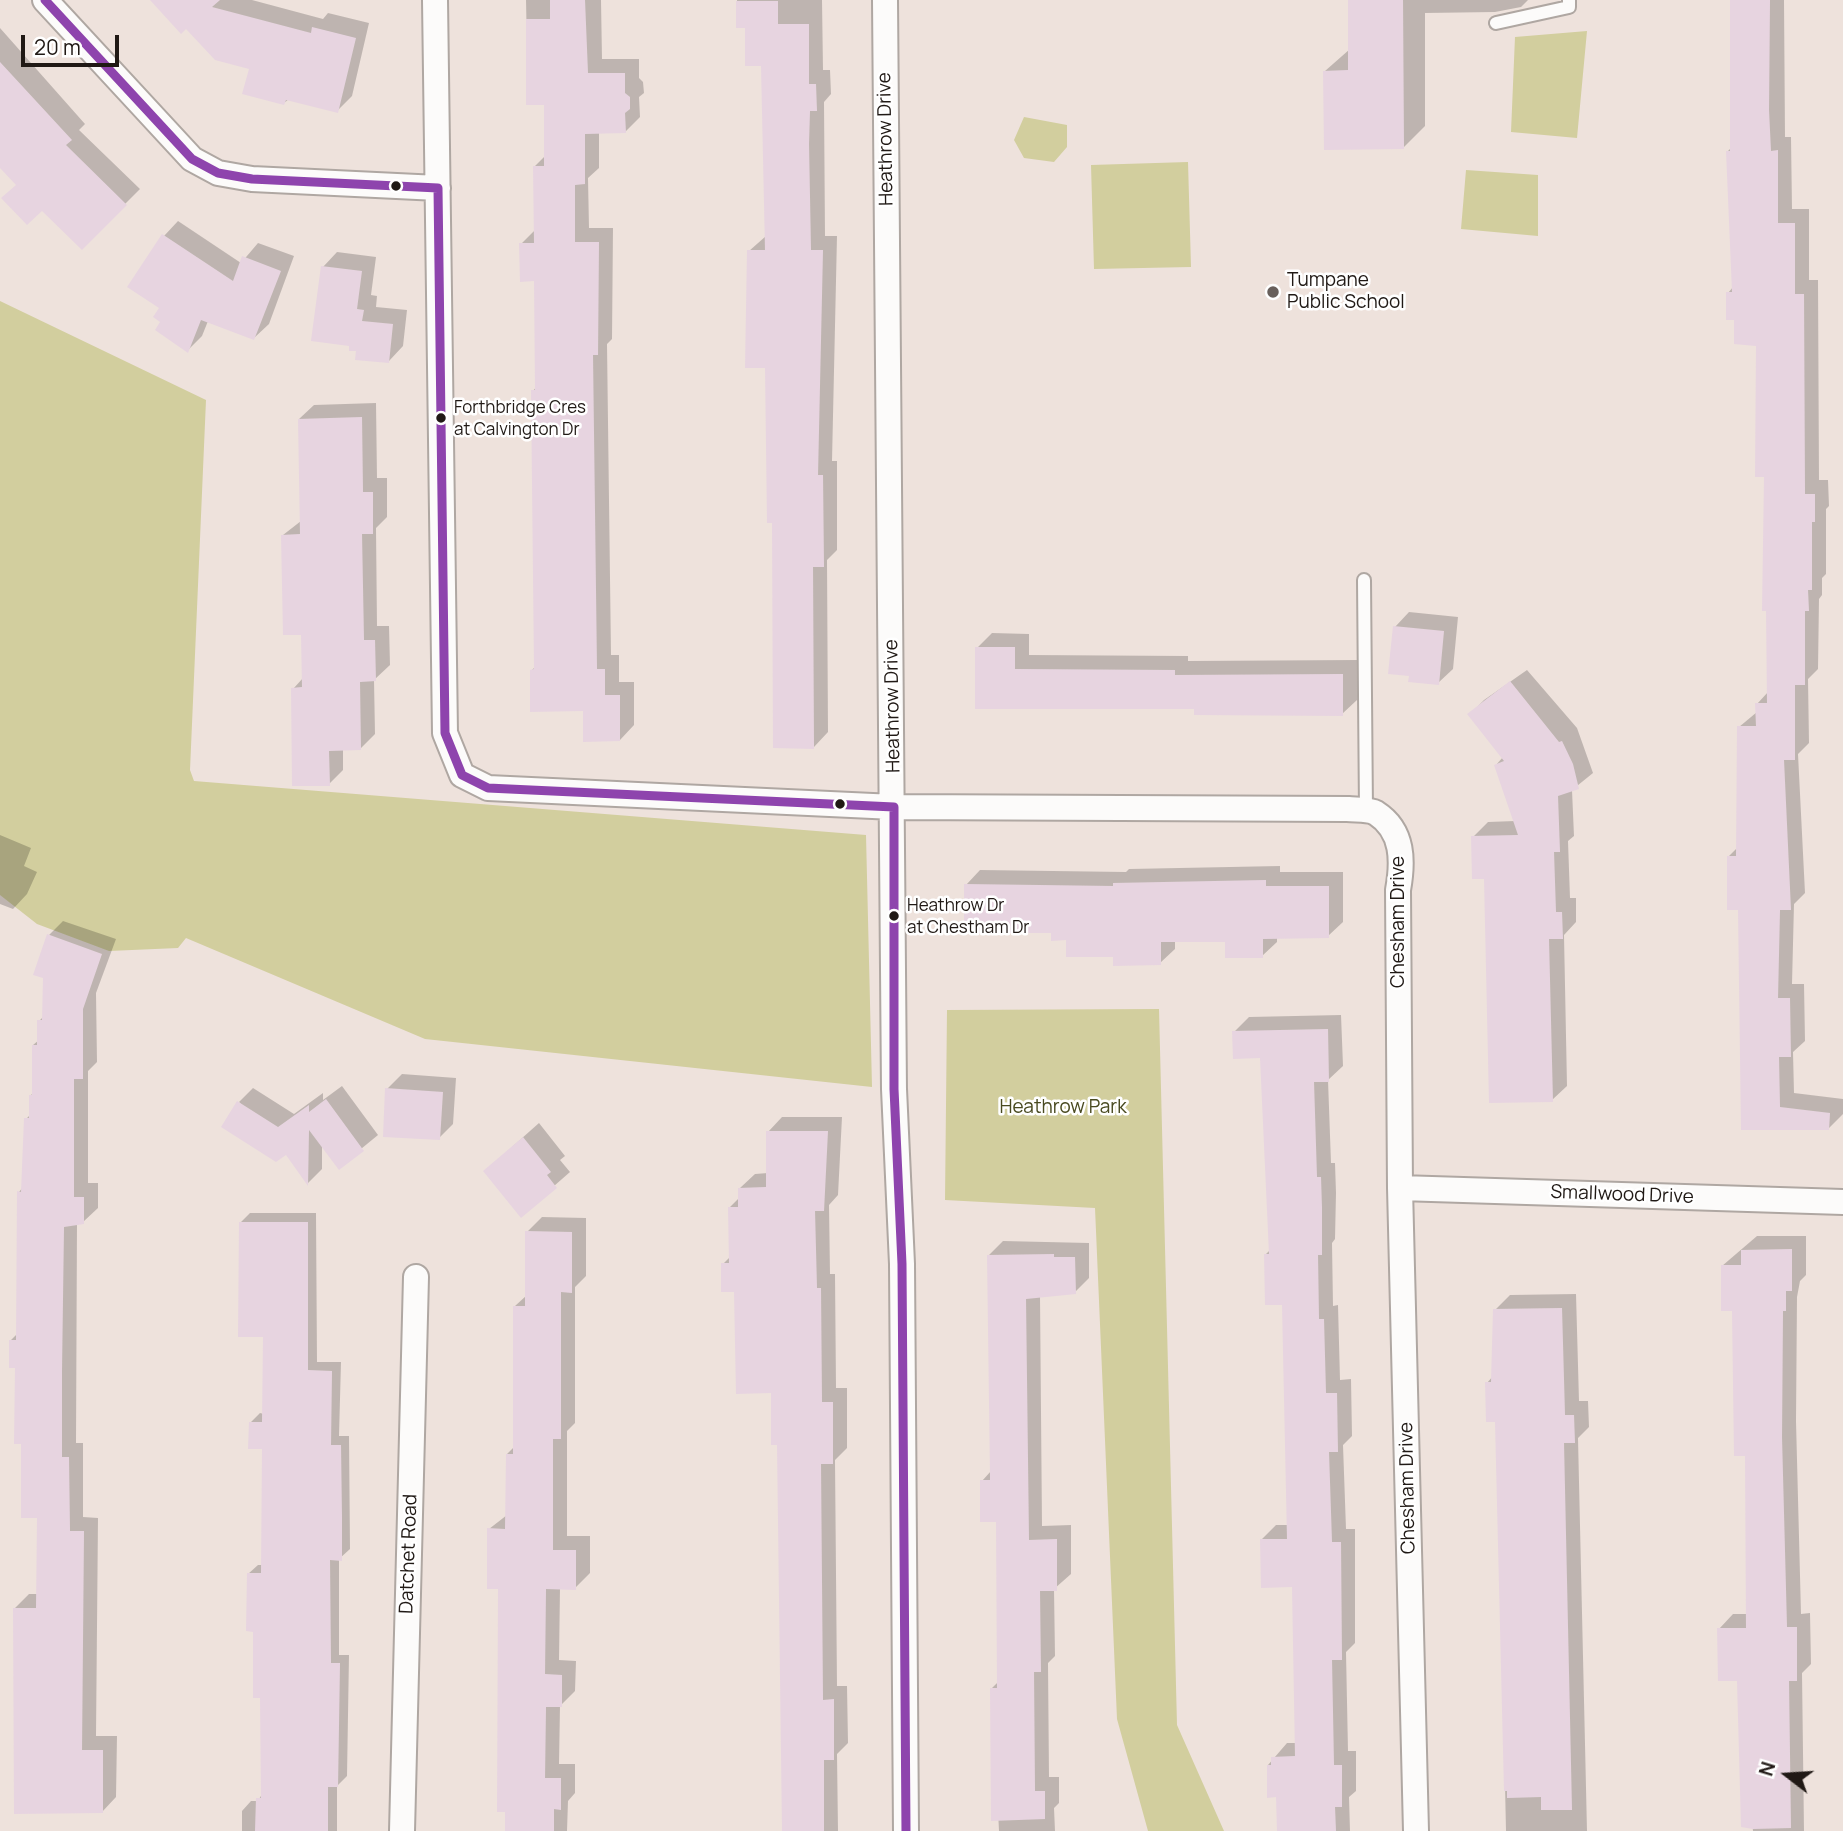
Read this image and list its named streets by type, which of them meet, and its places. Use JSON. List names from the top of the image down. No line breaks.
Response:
{"streets":{"street":["Heathrow Drive","Chesham Drive","Smallwood Drive","Datchet Road"]},"crossings":[["Chesham Drive","Smallwood Drive"]],"parks":["Heathrow Park"],"places":["Tumpane Public School","Forthbridge Cres at Calvington Dr","Heathrow Dr at Chestham Dr"],"scale_bar":"20 m","north":"left"}
